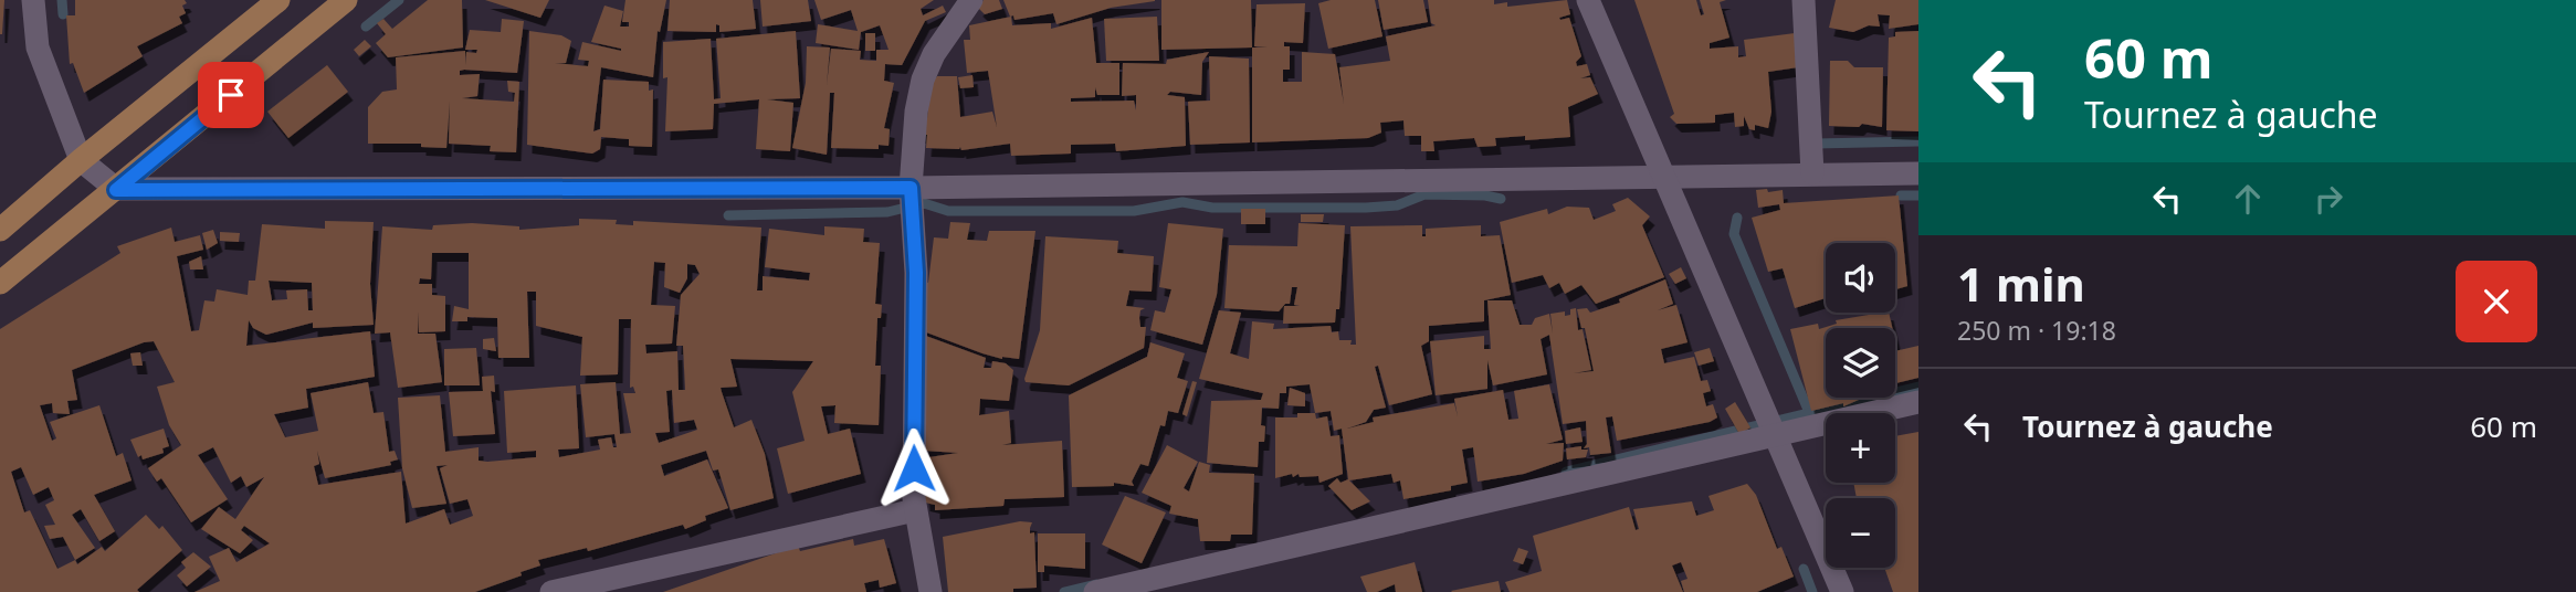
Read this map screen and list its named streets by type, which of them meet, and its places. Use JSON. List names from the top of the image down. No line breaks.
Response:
{"page":{"turn":["60 m","Tournez à gauche"],"heading":["1 min","250 m · 19:18"],"map_buttons":["+","−"],"list":[{"name":"Tournez à gauche","value":"60 m"}]}}
